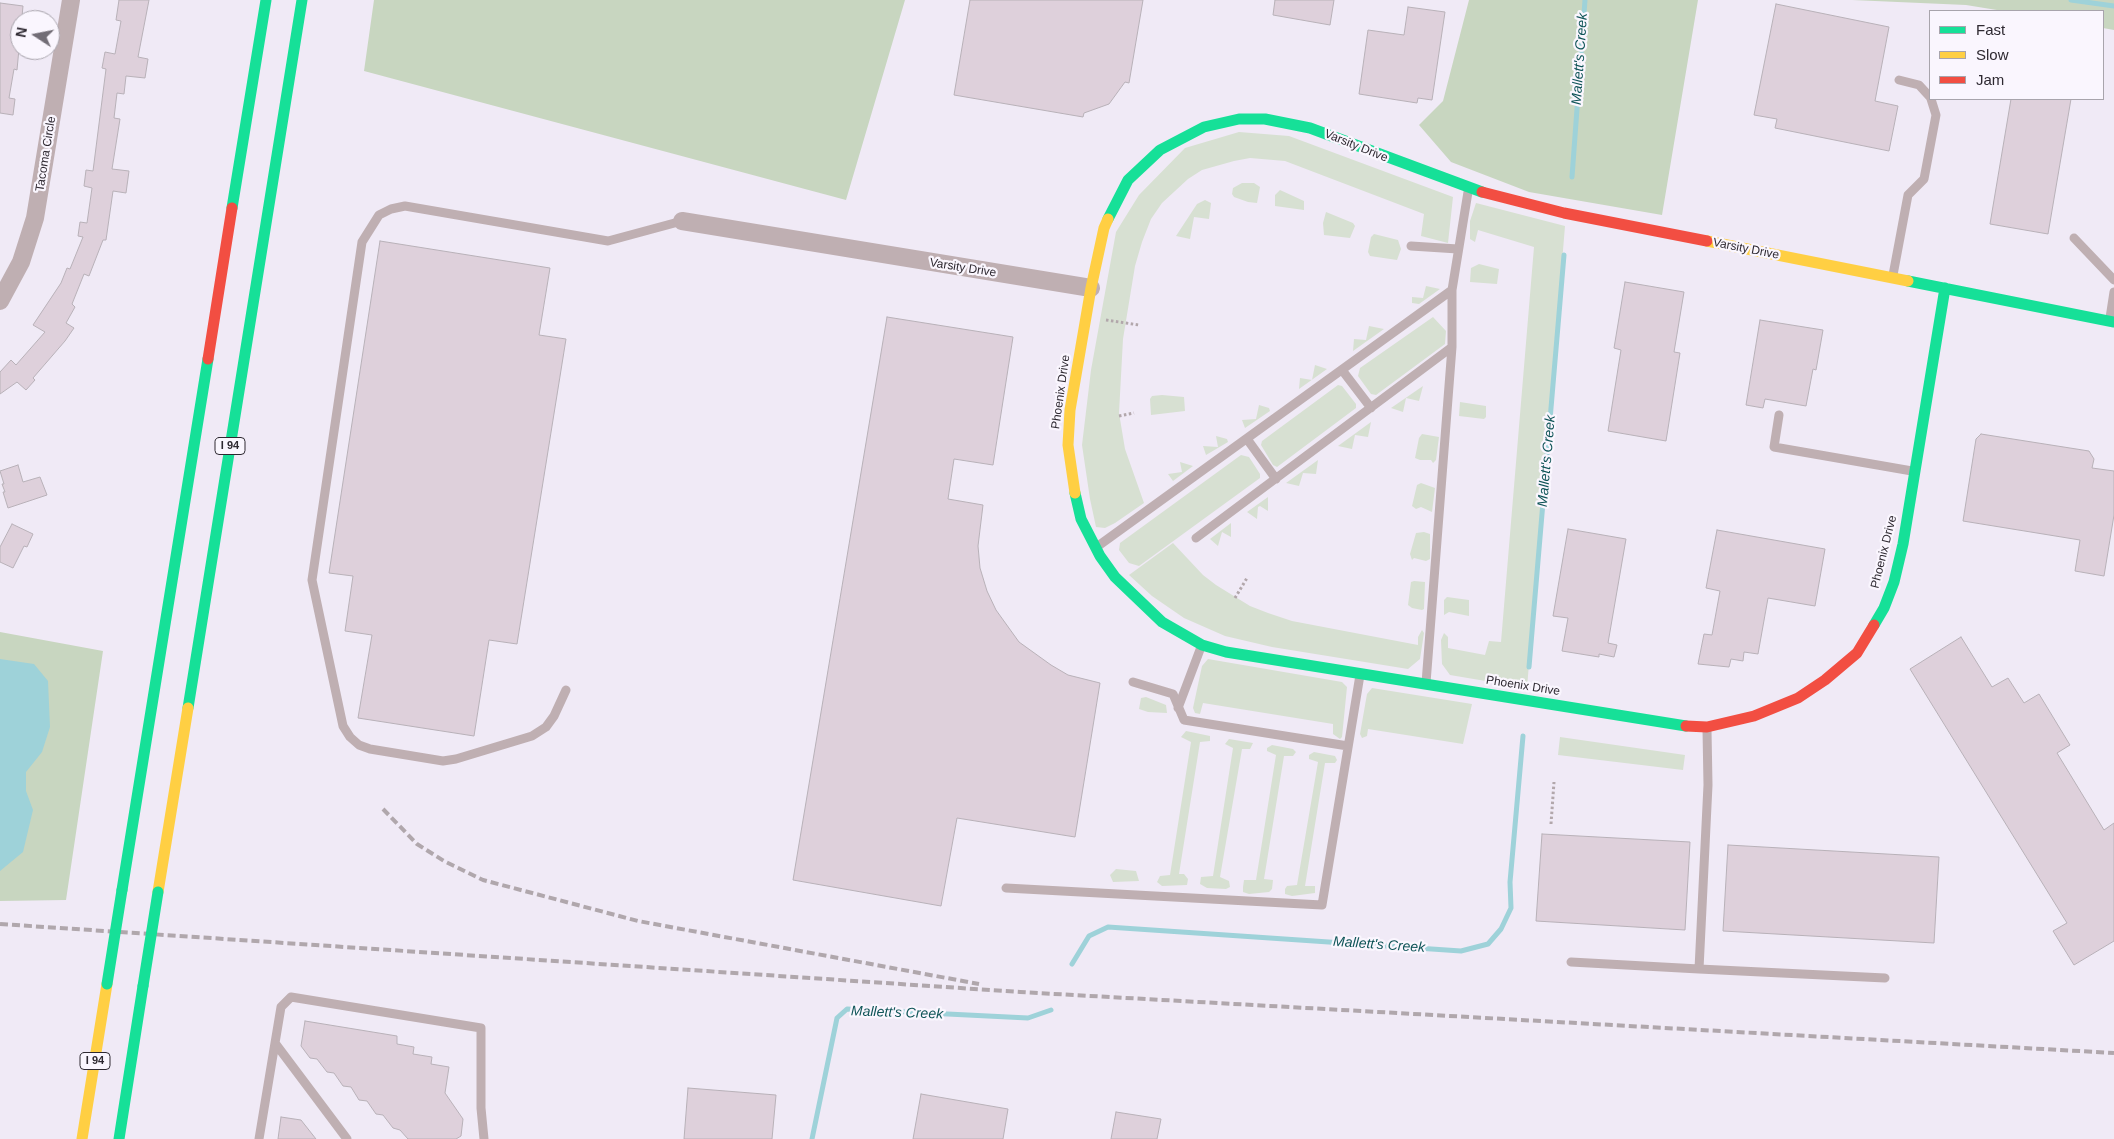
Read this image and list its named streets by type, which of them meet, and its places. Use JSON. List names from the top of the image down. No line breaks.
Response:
{"streets":{"main road":["Varsity Drive","Phoenix Drive","I 94"],"street":["Tacoma Circle"]},"crossings":[["Varsity Drive","Phoenix Drive"]],"water":["Mallett's Creek"],"legend":["Fast","Slow","Jam"],"north":"left"}
